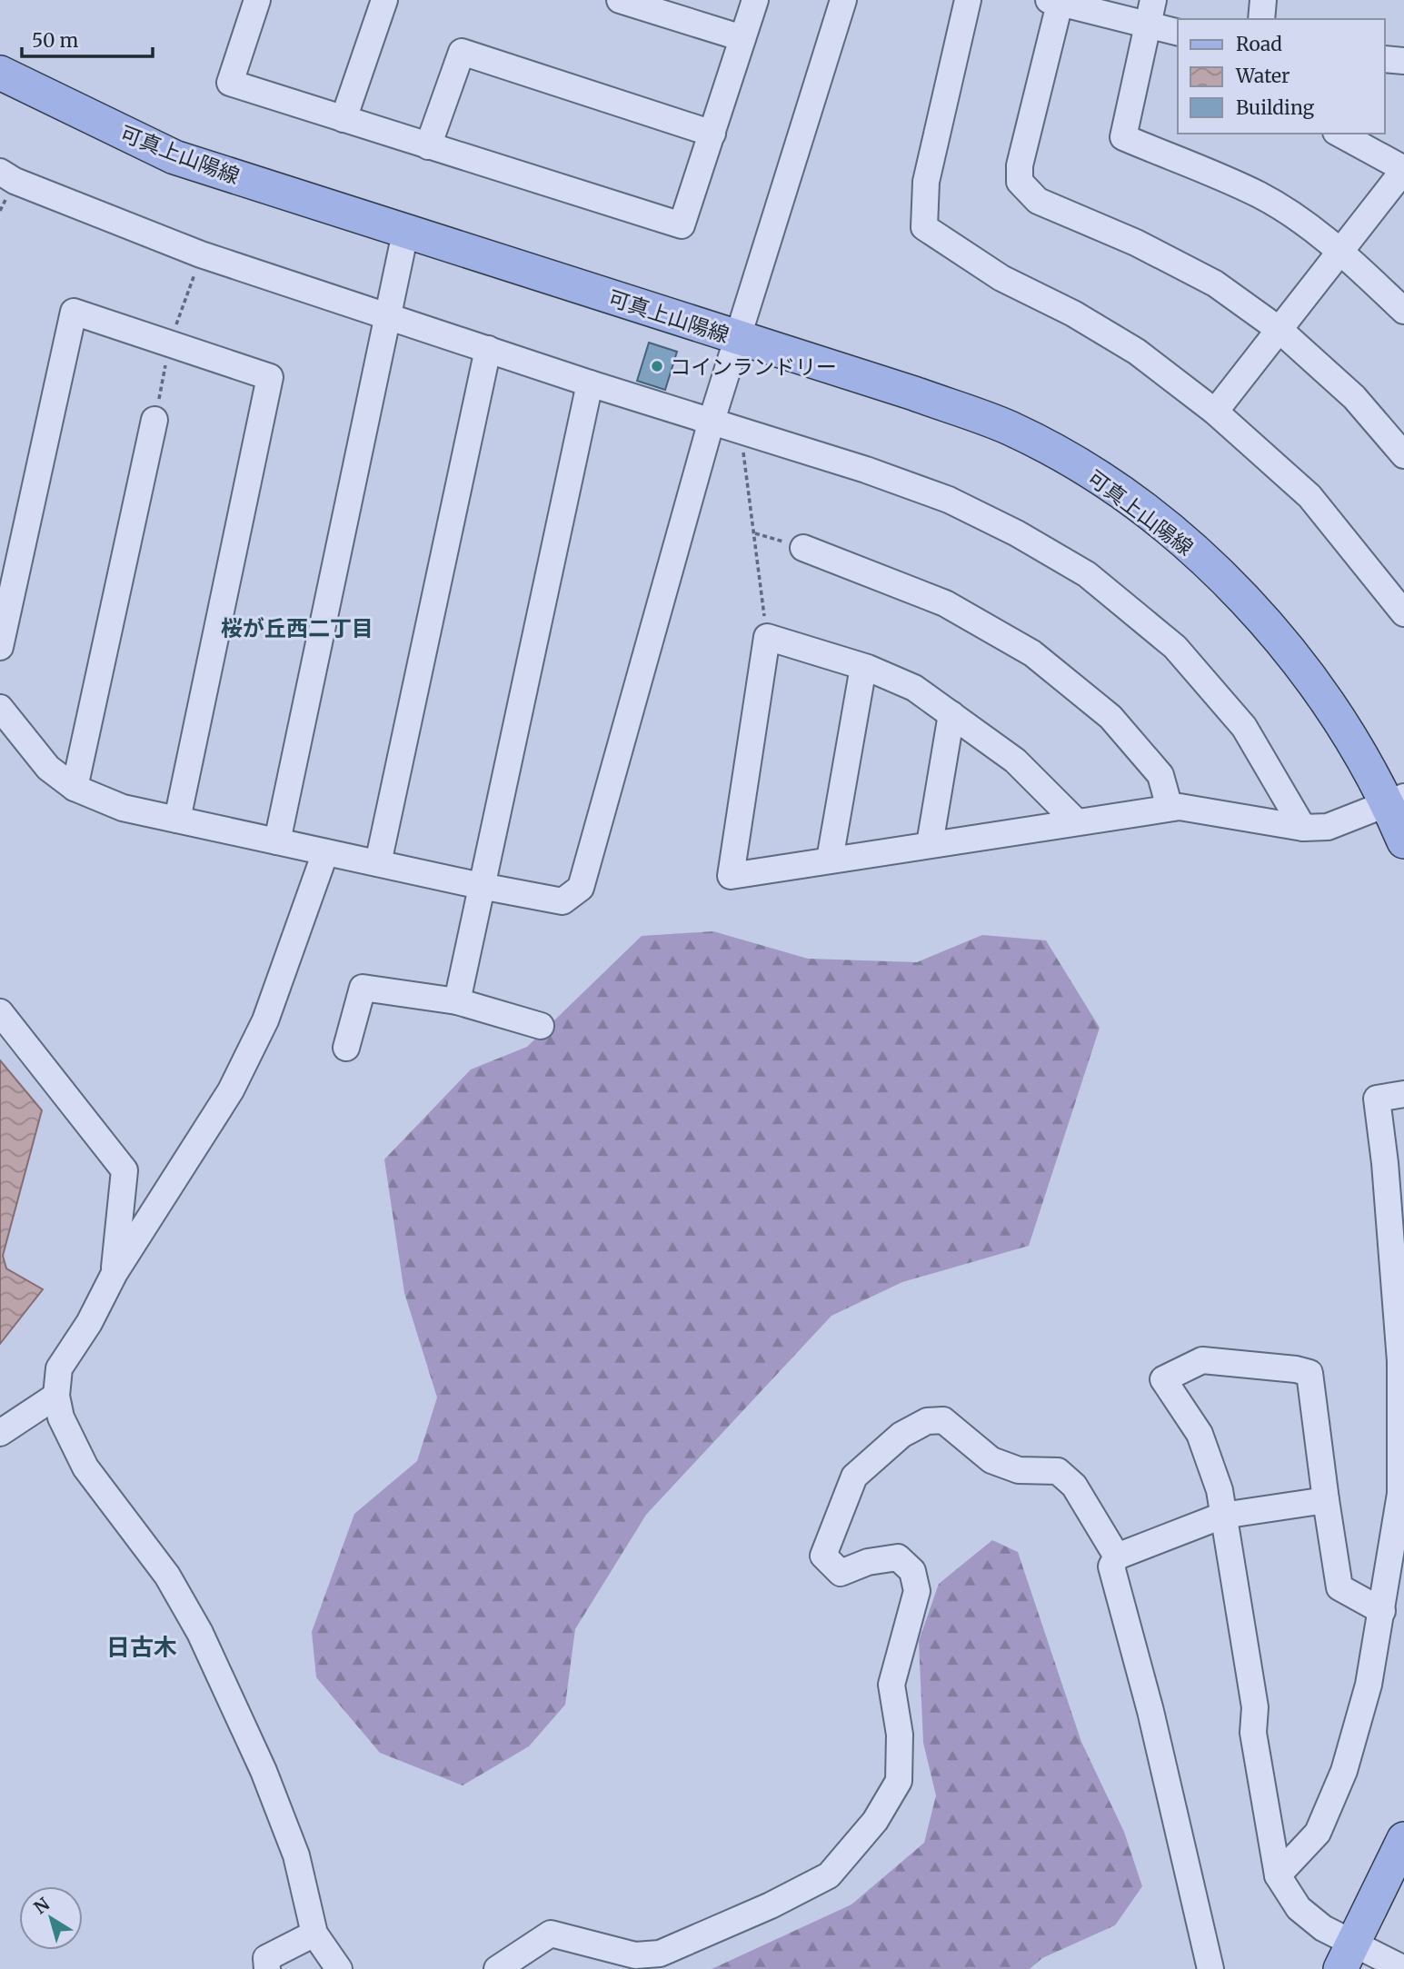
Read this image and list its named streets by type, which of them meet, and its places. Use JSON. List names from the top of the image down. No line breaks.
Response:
{"streets":{"main road":["可真上山陽線"]},"districts":["桜が丘西二丁目","日古木"],"places":["コインランドリー"],"legend":["Road","Water","Building"],"scale_bar":"50 m","north":"top left"}
